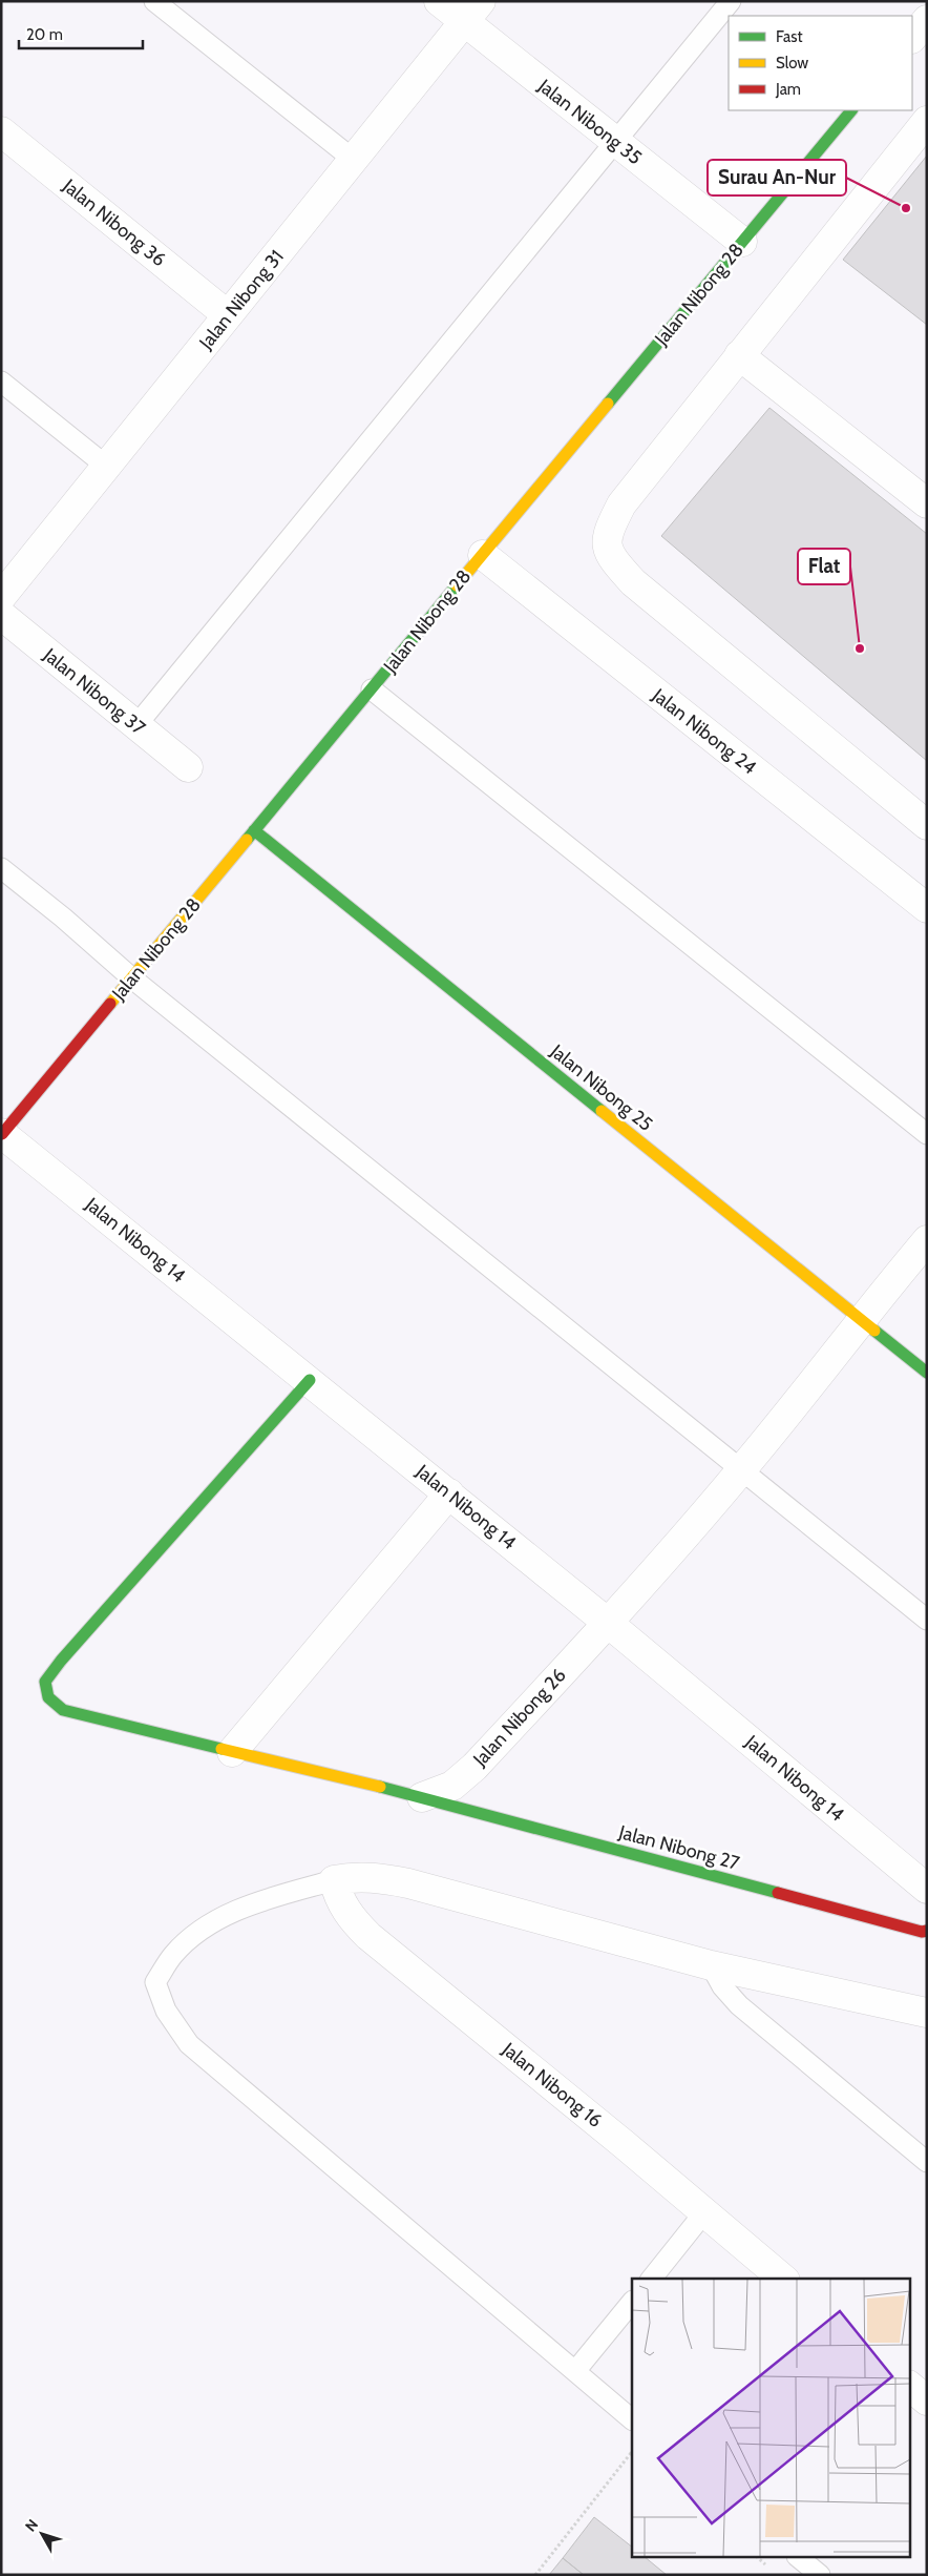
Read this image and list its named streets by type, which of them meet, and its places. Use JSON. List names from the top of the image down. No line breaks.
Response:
{"streets":{"street":["Jalan Nibong 35","Jalan Nibong 36","Jalan Nibong 28","Jalan Nibong 31","Jalan Nibong 37","Jalan Nibong 24","Jalan Nibong 25","Jalan Nibong 14","Jalan Nibong 26","Jalan Nibong 27","Jalan Nibong 16"]},"crossings":[["Jalan Nibong 35","Jalan Nibong 28"],["Jalan Nibong 35","Jalan Nibong 31"],["Jalan Nibong 36","Jalan Nibong 31"],["Jalan Nibong 28","Jalan Nibong 24"],["Jalan Nibong 28","Jalan Nibong 25"],["Jalan Nibong 28","Jalan Nibong 14"],["Jalan Nibong 25","Jalan Nibong 26"],["Jalan Nibong 14","Jalan Nibong 26"],["Jalan Nibong 14","Jalan Nibong 27"],["Jalan Nibong 26","Jalan Nibong 27"]],"places":["Surau An-Nur","Flat"],"legend":["Fast","Slow","Jam"],"scale_bar":"20 m","north":"top left"}
